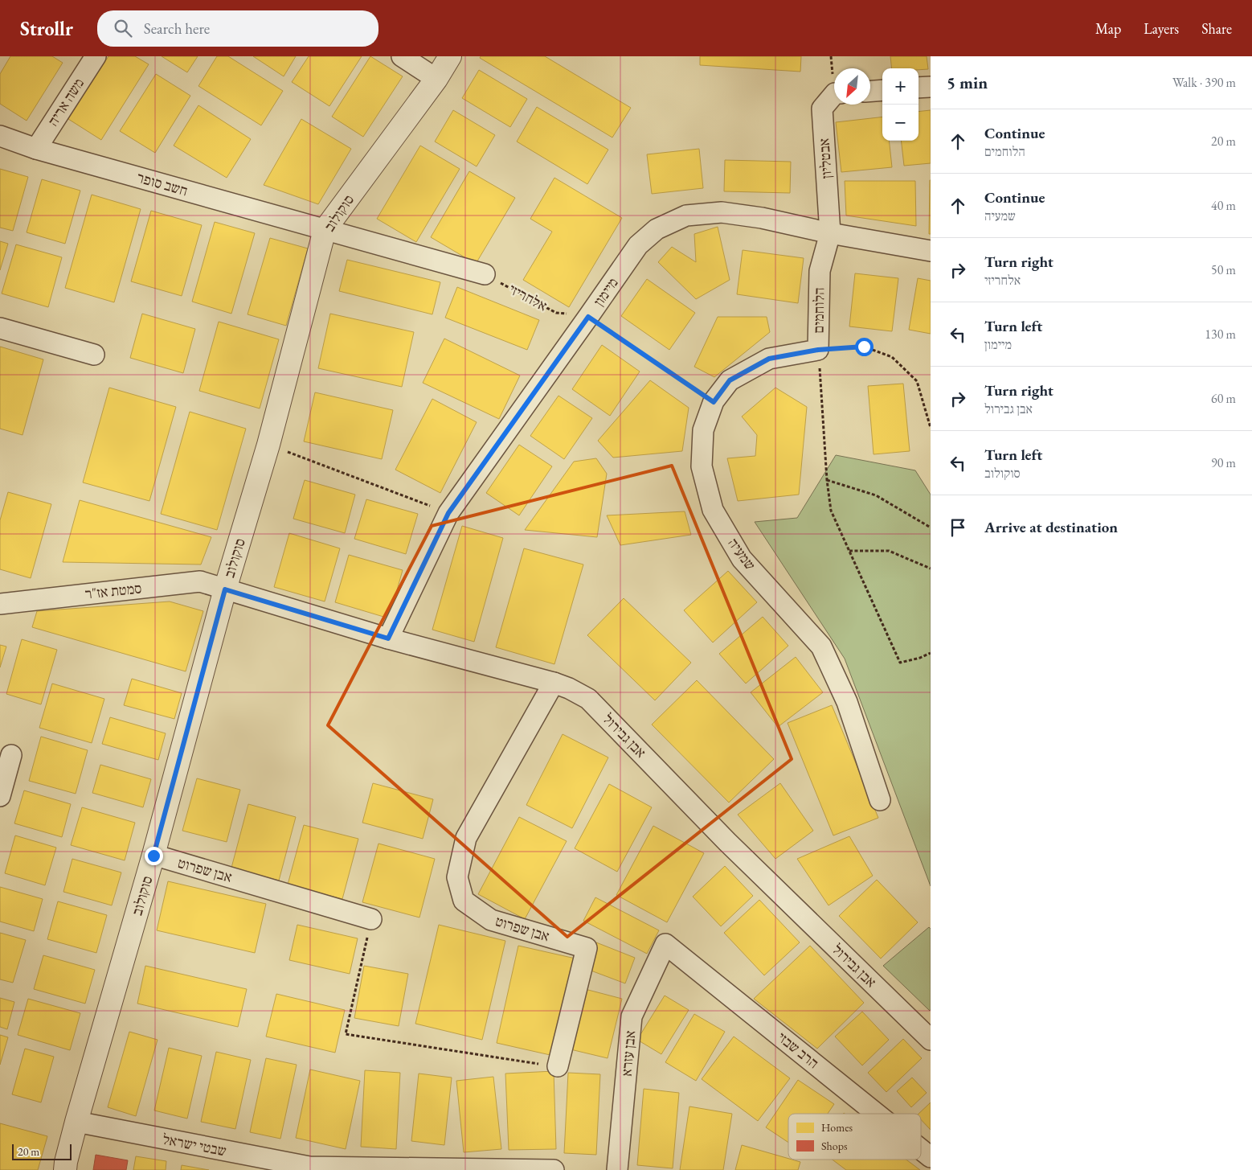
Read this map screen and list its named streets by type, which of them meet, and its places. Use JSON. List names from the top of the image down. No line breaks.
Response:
{"streets":{"street":["משה אריה","אבטליון","חשב סופר","סוקולוב","מיימון","הלוחמים","שמעיה","סמטת אז\"ר","אבן גבירול","אבן שפרוט","הרב שבזי","אבן עזרא","שבטי ישראל"],"path":["אלחריזי"]},"crossings":[["משה אריה","חשב סופר"],["אבטליון","מיימון"],["אבטליון","הלוחמים"],["חשב סופר","סוקולוב"],["סוקולוב","סמטת אז\"ר"],["סוקולוב","אבן גבירול"],["סוקולוב","אבן שפרוט"],["סוקולוב","שבטי ישראל"],["מיימון","אלחריזי"],["מיימון","הלוחמים"],["מיימון","אבן גבירול"],["אלחריזי","שמעיה"],["הלוחמים","שמעיה"],["סמטת אז\"ר","אבן גבירול"],["אבן גבירול","אבן שפרוט"],["הרב שבזי","אבן עזרא"]],"legend":["Homes","Shops"],"scale_bar":"20 m","north":"bottom left","page":{"header":"Strollr","search":"Search here","nav":["Map","Layers","Share"],"heading":["5 min","Walk · 390 m"],"map_buttons":["+","−"],"list":[["Continue","הלוחמים","20 m"],["Continue","שמעיה","40 m"],["Turn right","אלחריזי","50 m"],["Turn left","מיימון","130 m"],["Turn right","אבן גבירול","60 m"],["Turn left","סוקולוב","90 m"],"Arrive at destination"],"scale":"20 m"}}
